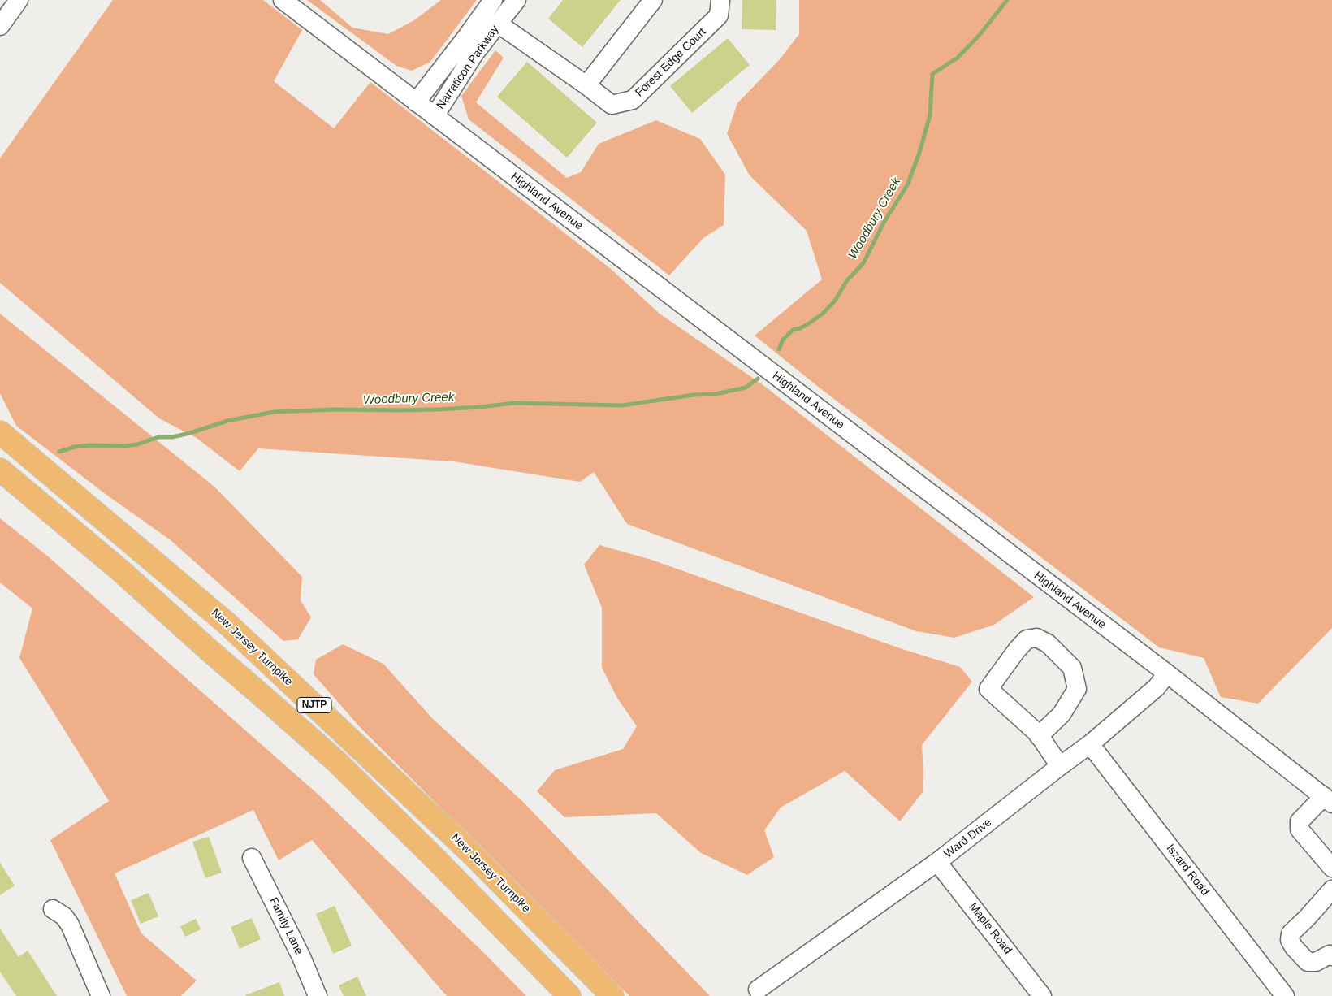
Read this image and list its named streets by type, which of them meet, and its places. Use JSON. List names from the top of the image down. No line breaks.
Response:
{"streets":{"highway":["New Jersey Turnpike","NJTP"],"street":["Forest Edge Court","Narraticon Parkway","Highland Avenue","Ward Drive","Iszard Road","Family Lane","Maple Road"]},"crossings":[["Forest Edge Court","Narraticon Parkway"],["Narraticon Parkway","Highland Avenue"],["Highland Avenue","Ward Drive"],["Ward Drive","Iszard Road"],["Ward Drive","Maple Road"]],"water":["Woodbury Creek"]}
